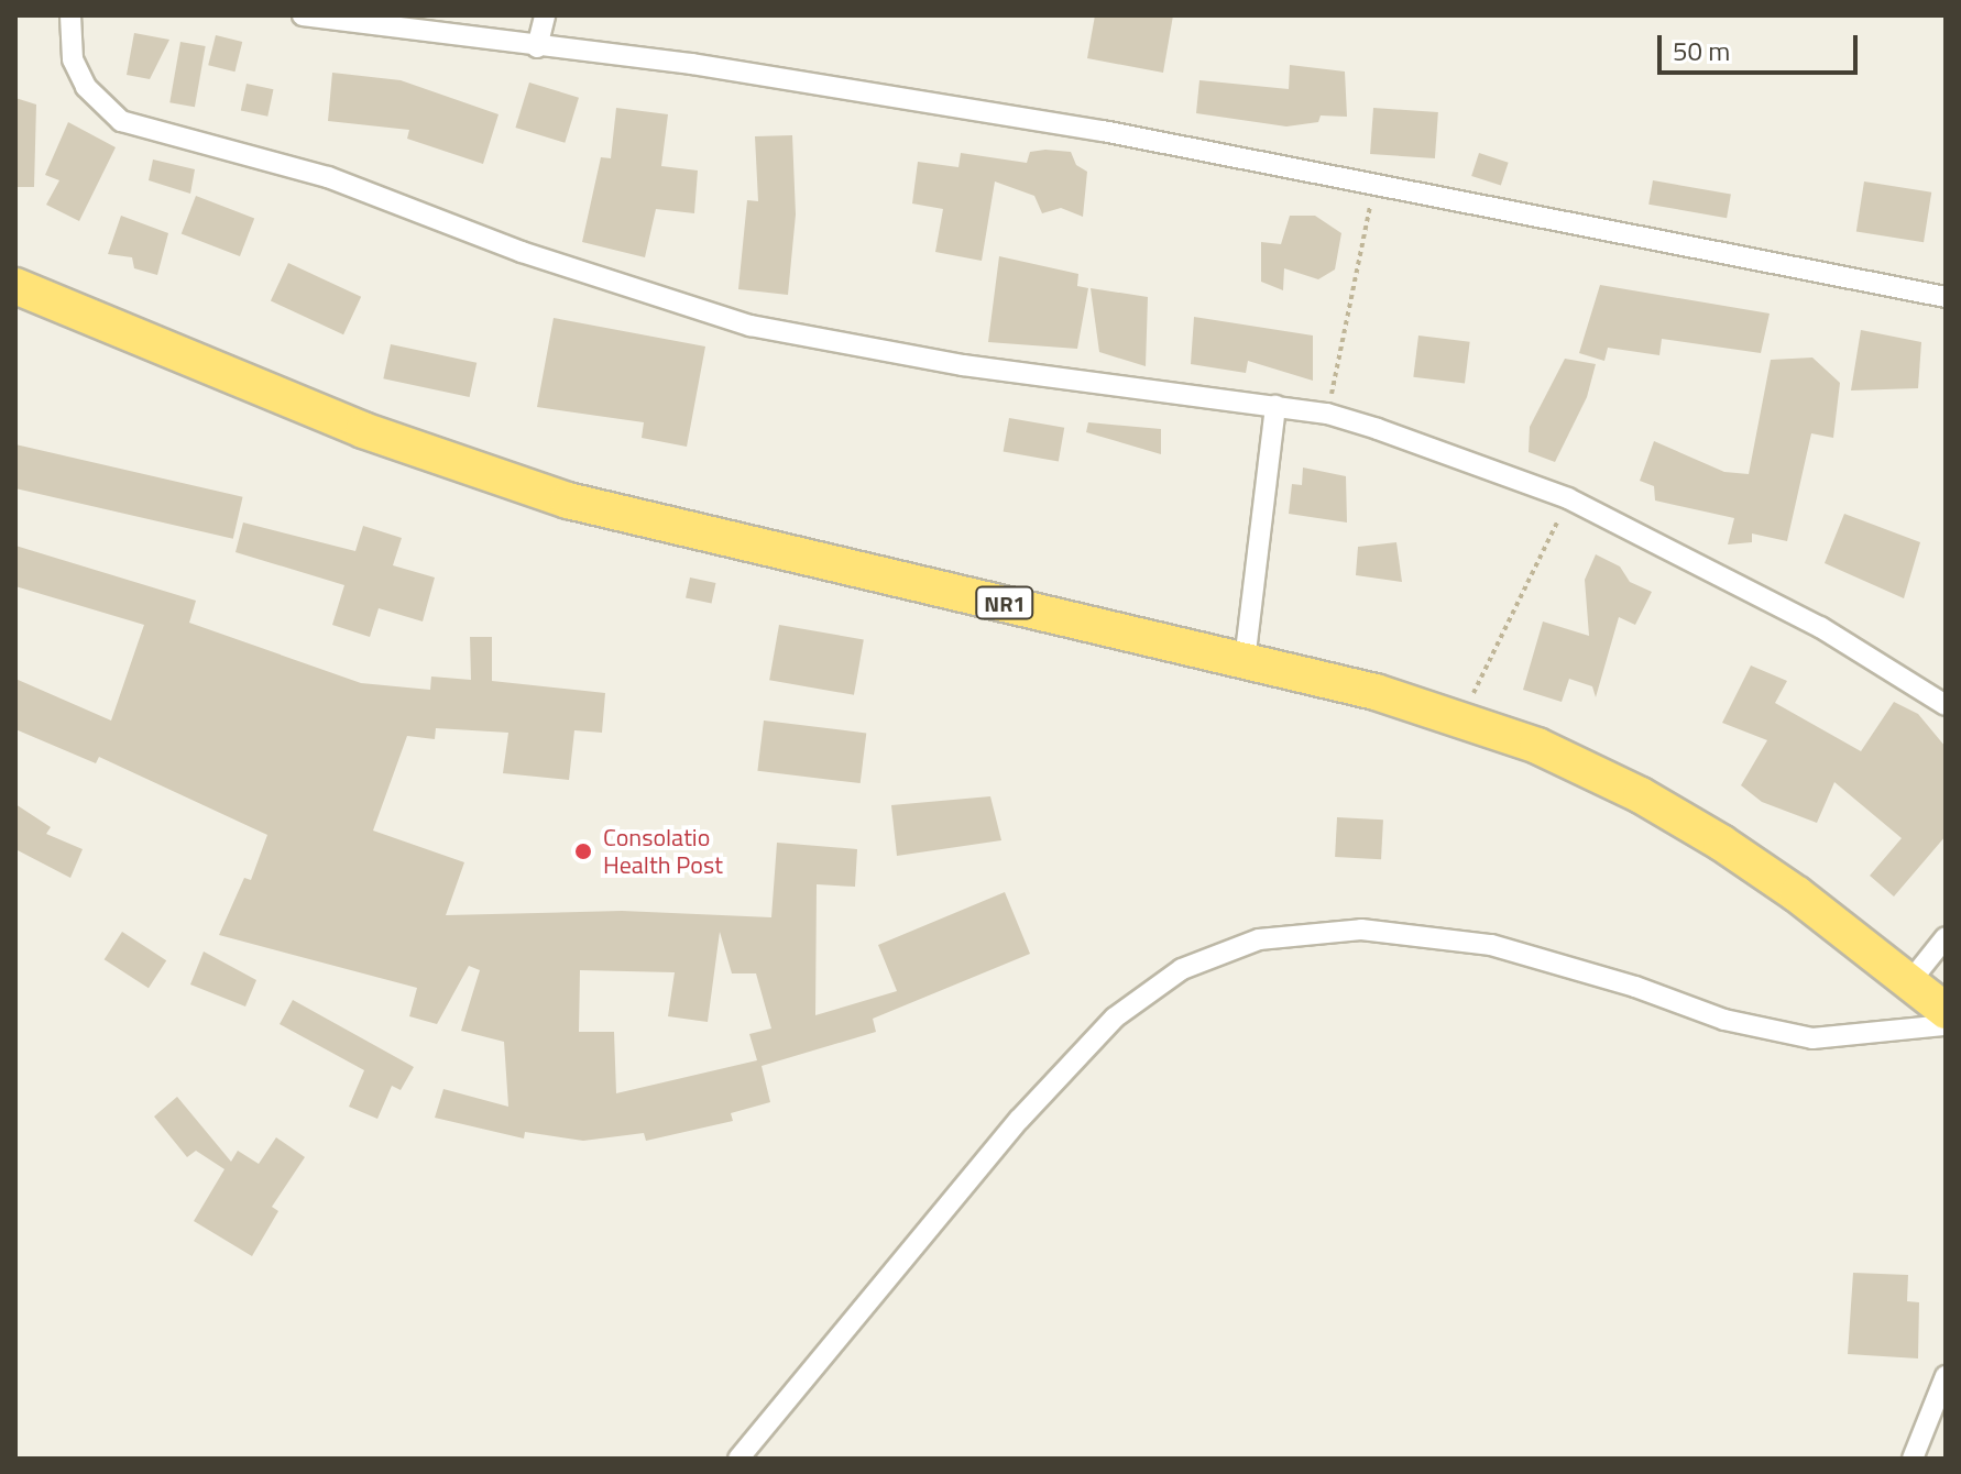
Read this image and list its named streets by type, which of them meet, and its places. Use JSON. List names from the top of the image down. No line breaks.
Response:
{"streets":{"highway":["NR1"]},"places":["Consolatio Health Post"],"scale_bar":"50 m"}
